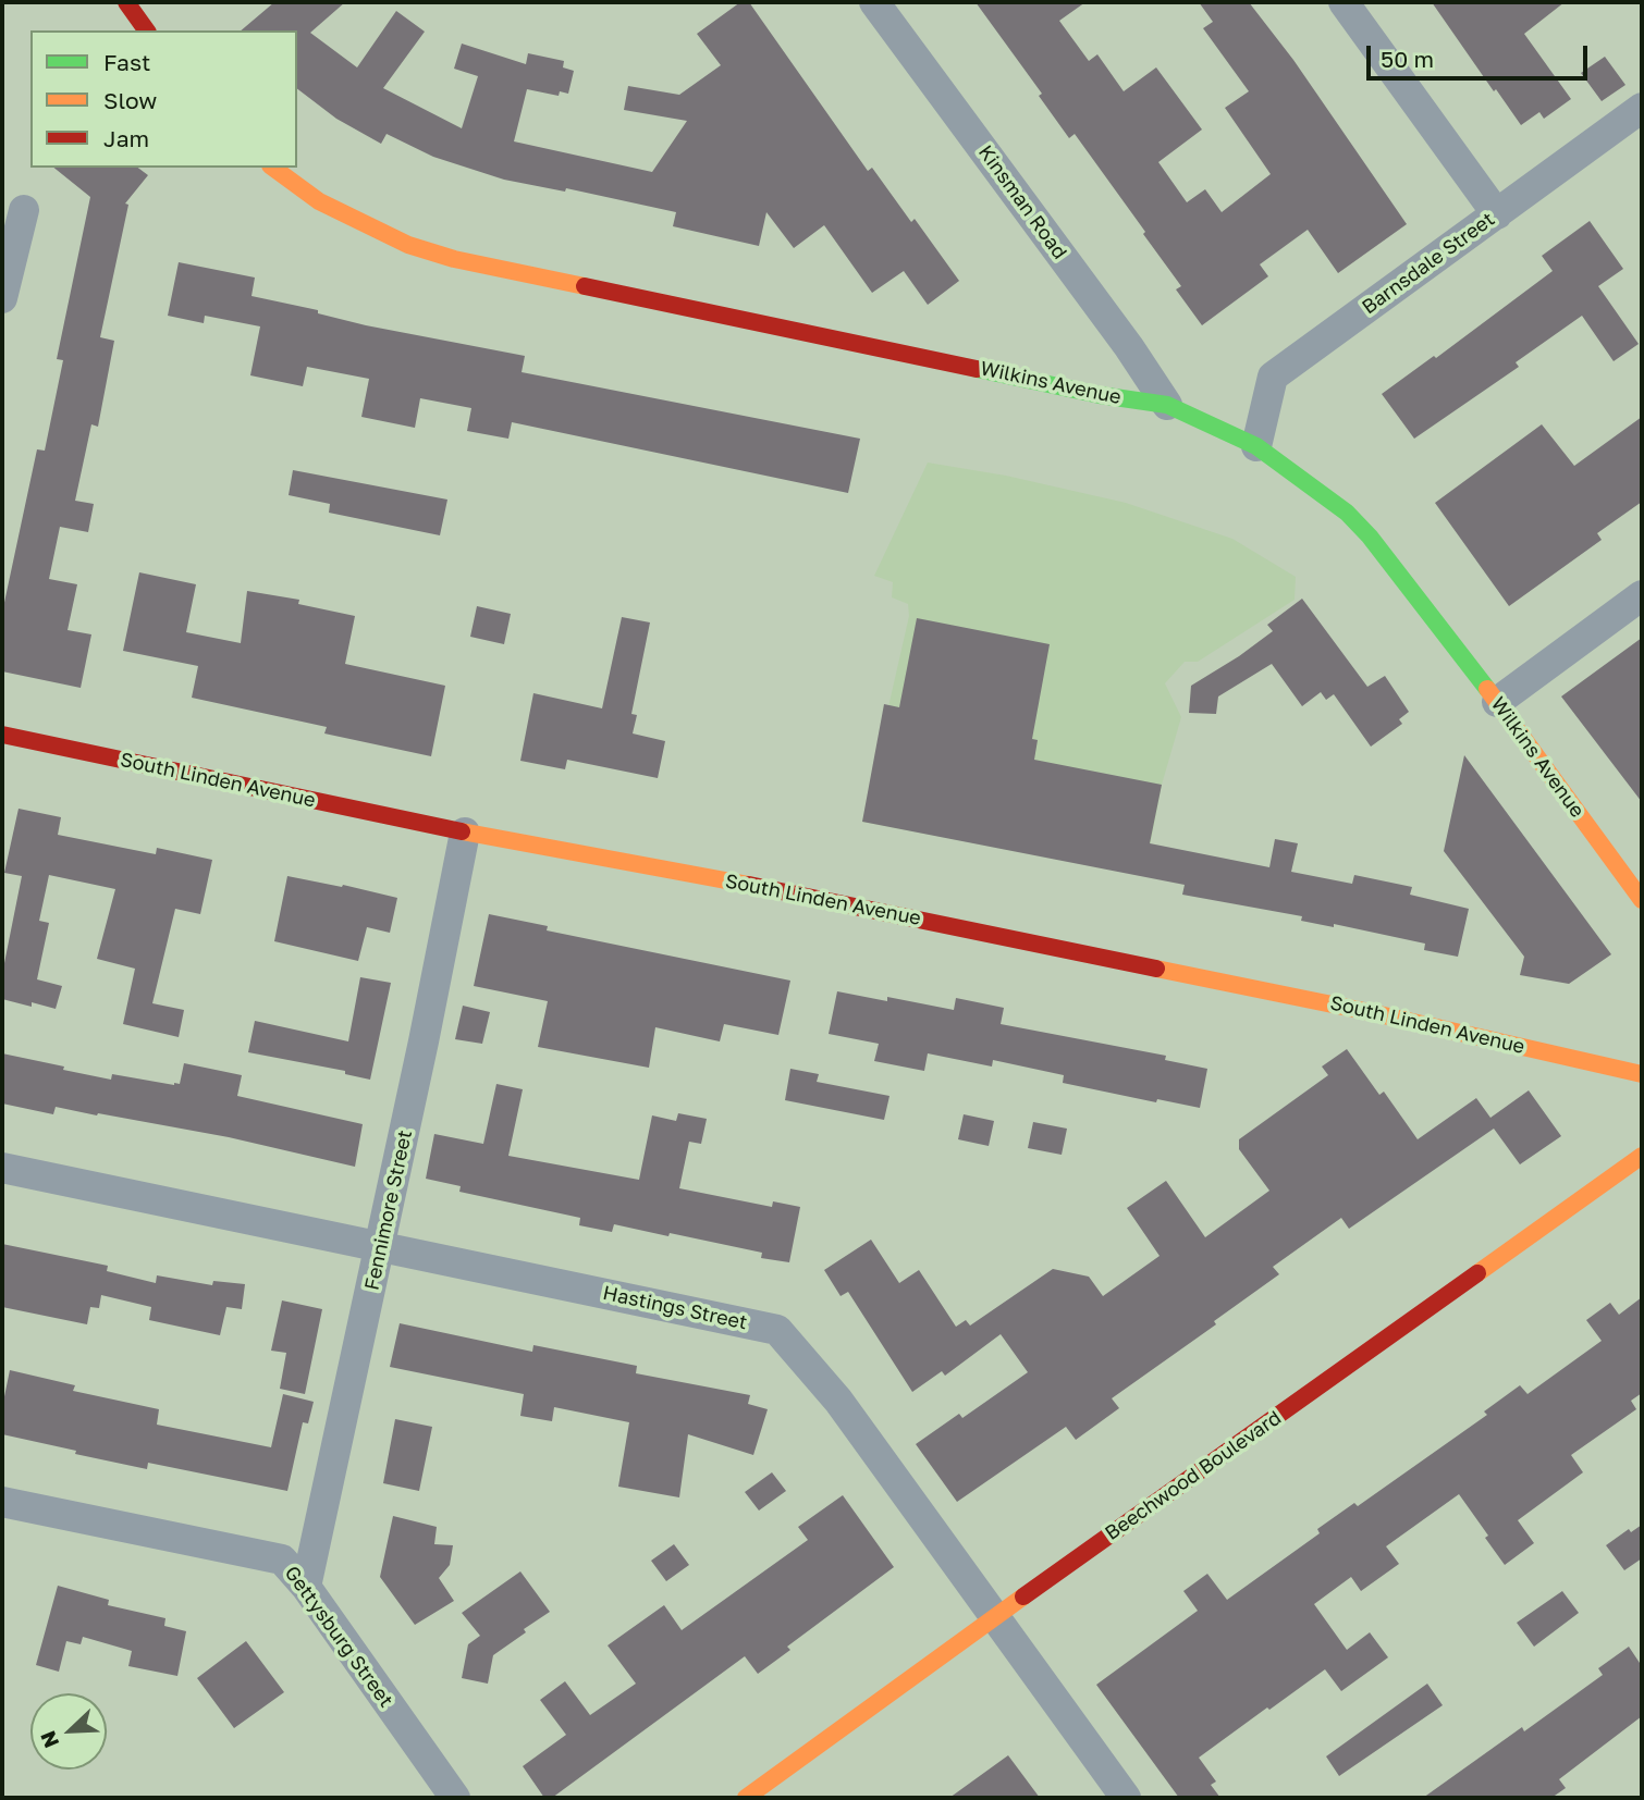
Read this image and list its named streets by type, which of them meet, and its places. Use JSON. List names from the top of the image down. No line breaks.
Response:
{"streets":{"main road":["Wilkins Avenue","South Linden Avenue","Beechwood Boulevard"],"street":["Kinsman Road","Barnsdale Street","Fennimore Street","Hastings Street","Gettysburg Street"]},"crossings":[["Kinsman Road","Wilkins Avenue"],["Barnsdale Street","Wilkins Avenue"],["South Linden Avenue","Fennimore Street"],["Fennimore Street","Hastings Street"],["Fennimore Street","Gettysburg Street"],["Hastings Street","Beechwood Boulevard"]],"legend":["Fast","Slow","Jam"],"scale_bar":"50 m","north":"bottom left"}
